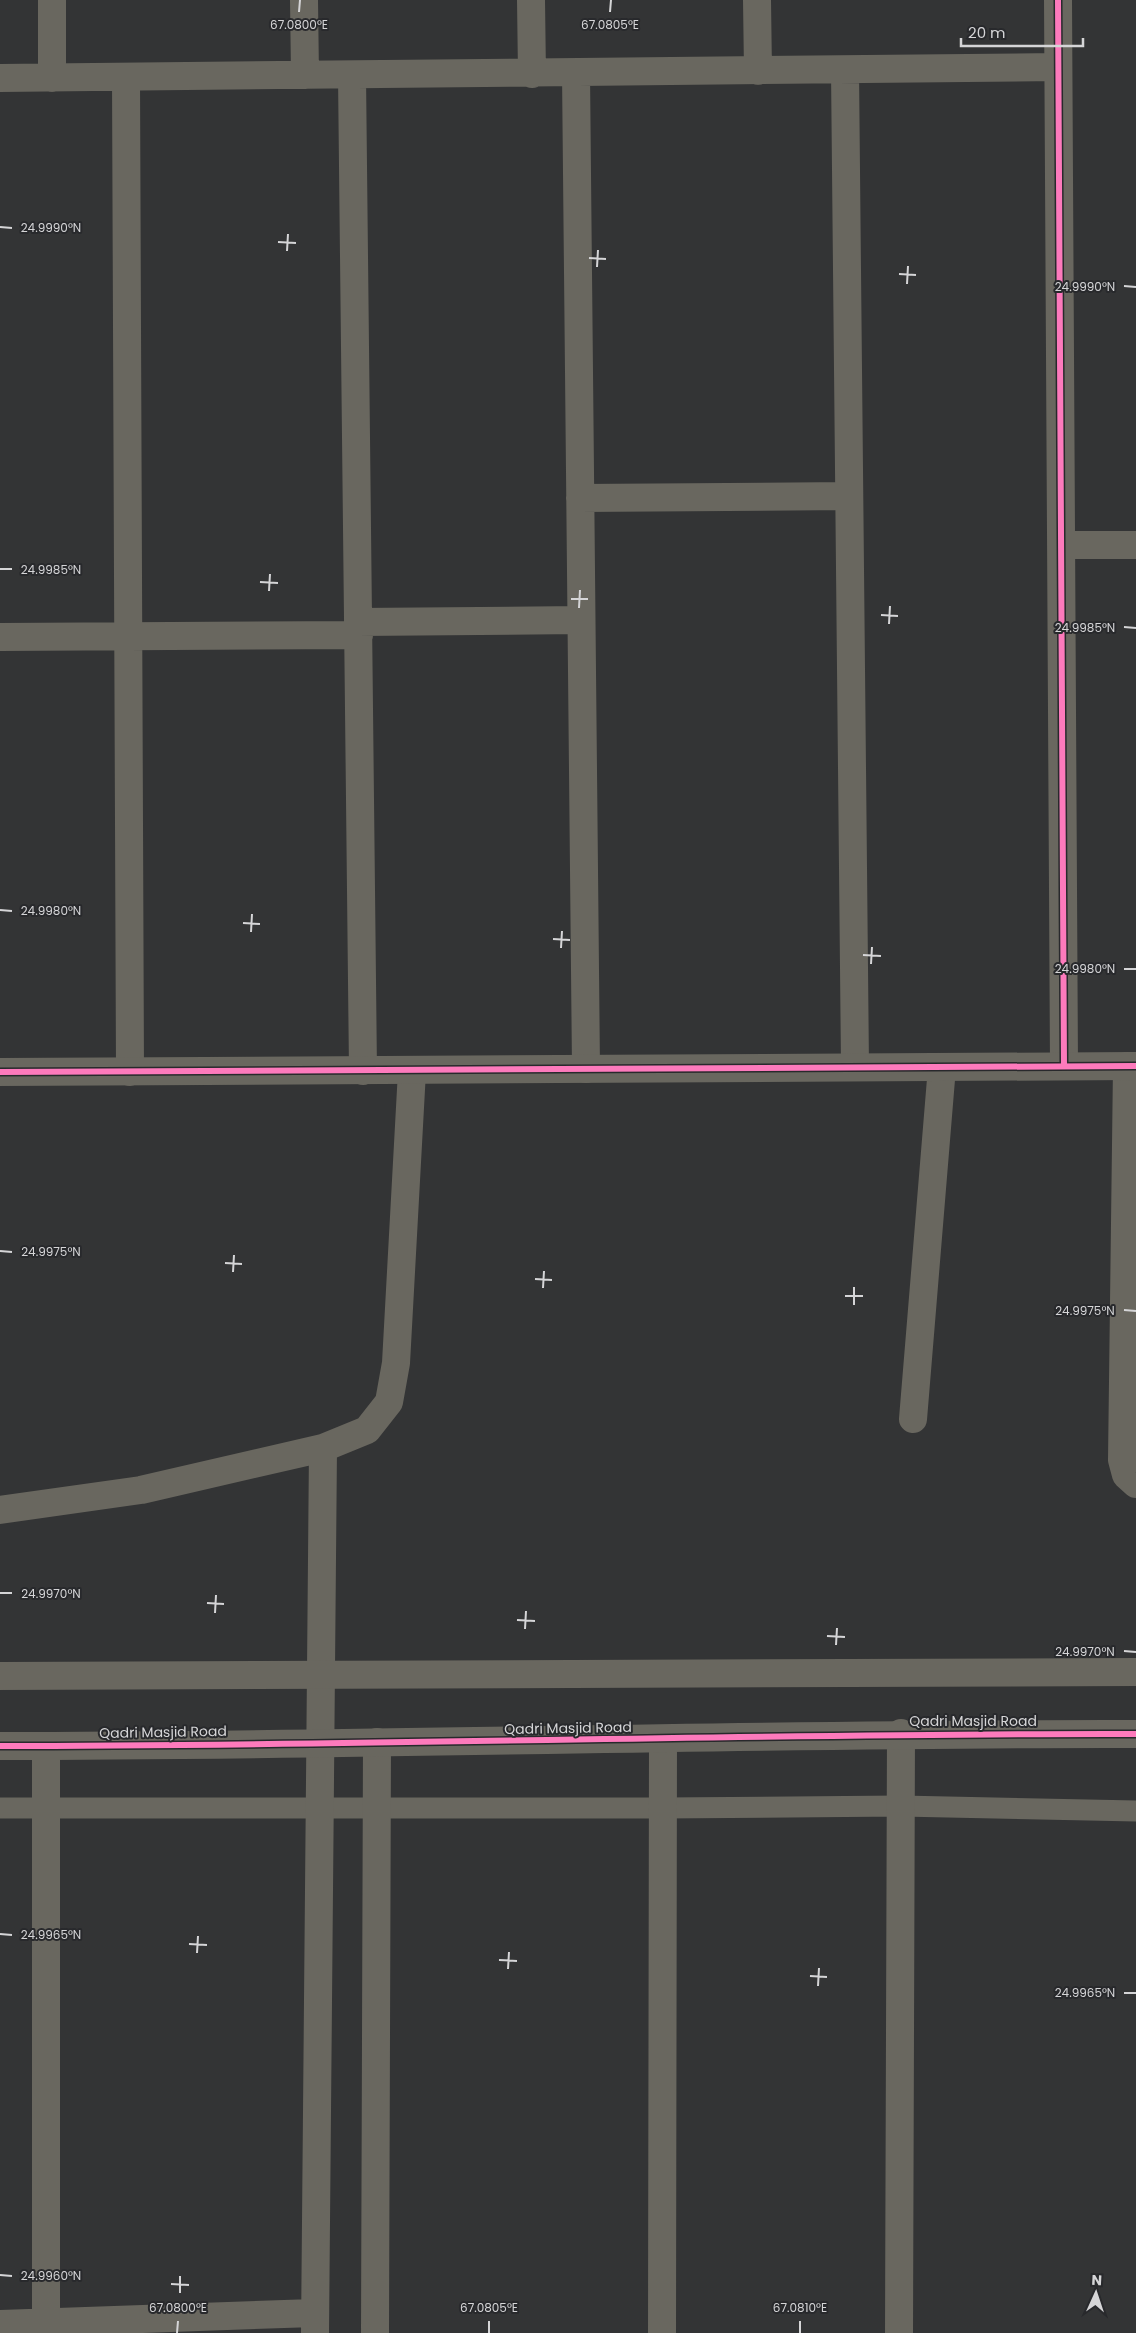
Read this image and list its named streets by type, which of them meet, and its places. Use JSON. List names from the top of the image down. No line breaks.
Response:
{"streets":{"street":["Qadri Masjid Road"]},"scale_bar":"20 m","north":"top","coordinates":["67.0800°E","67.0805°E","24.9990°N","24.9985°N","24.9980°N","24.9975°N","24.9970°N","24.9965°N","24.9960°N","67.0810°E"]}
